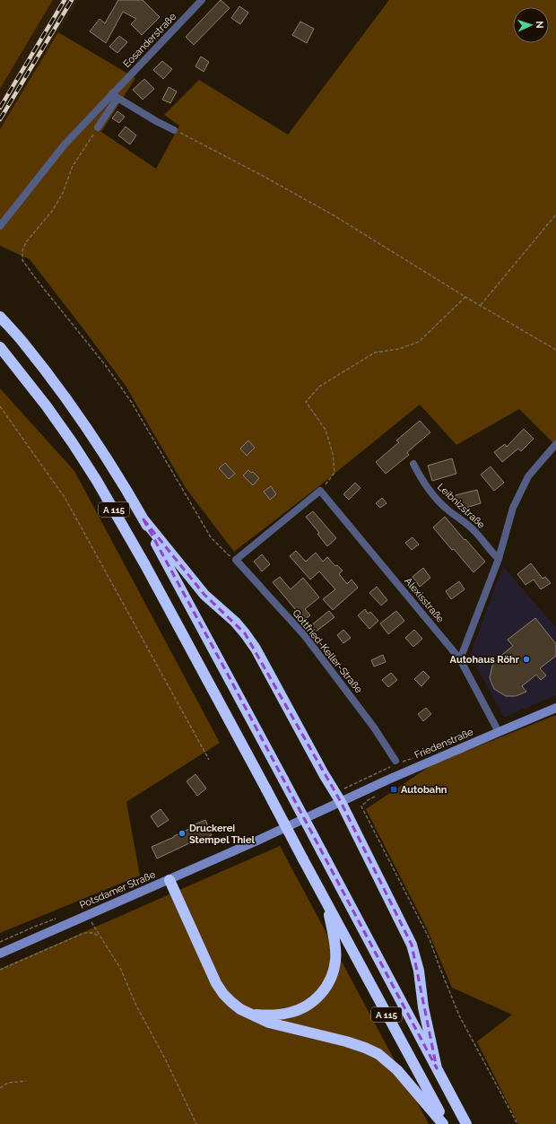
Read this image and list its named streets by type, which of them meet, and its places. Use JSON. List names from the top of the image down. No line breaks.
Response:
{"streets":{"highway":["A 115"],"main road":["Friedenstraße","Potsdamer Straße"],"street":["Eosanderstraße","Leibnizstraße","Alexisstraße","Gottfried-Keller-Straße"]},"crossings":[["Alexisstraße","Friedenstraße"],["Friedenstraße","Potsdamer Straße"]],"places":{"other":["Autohaus Röhr","Druckerei Stempel Thiel"],"transit":["Autobahn"]},"north":"right"}
